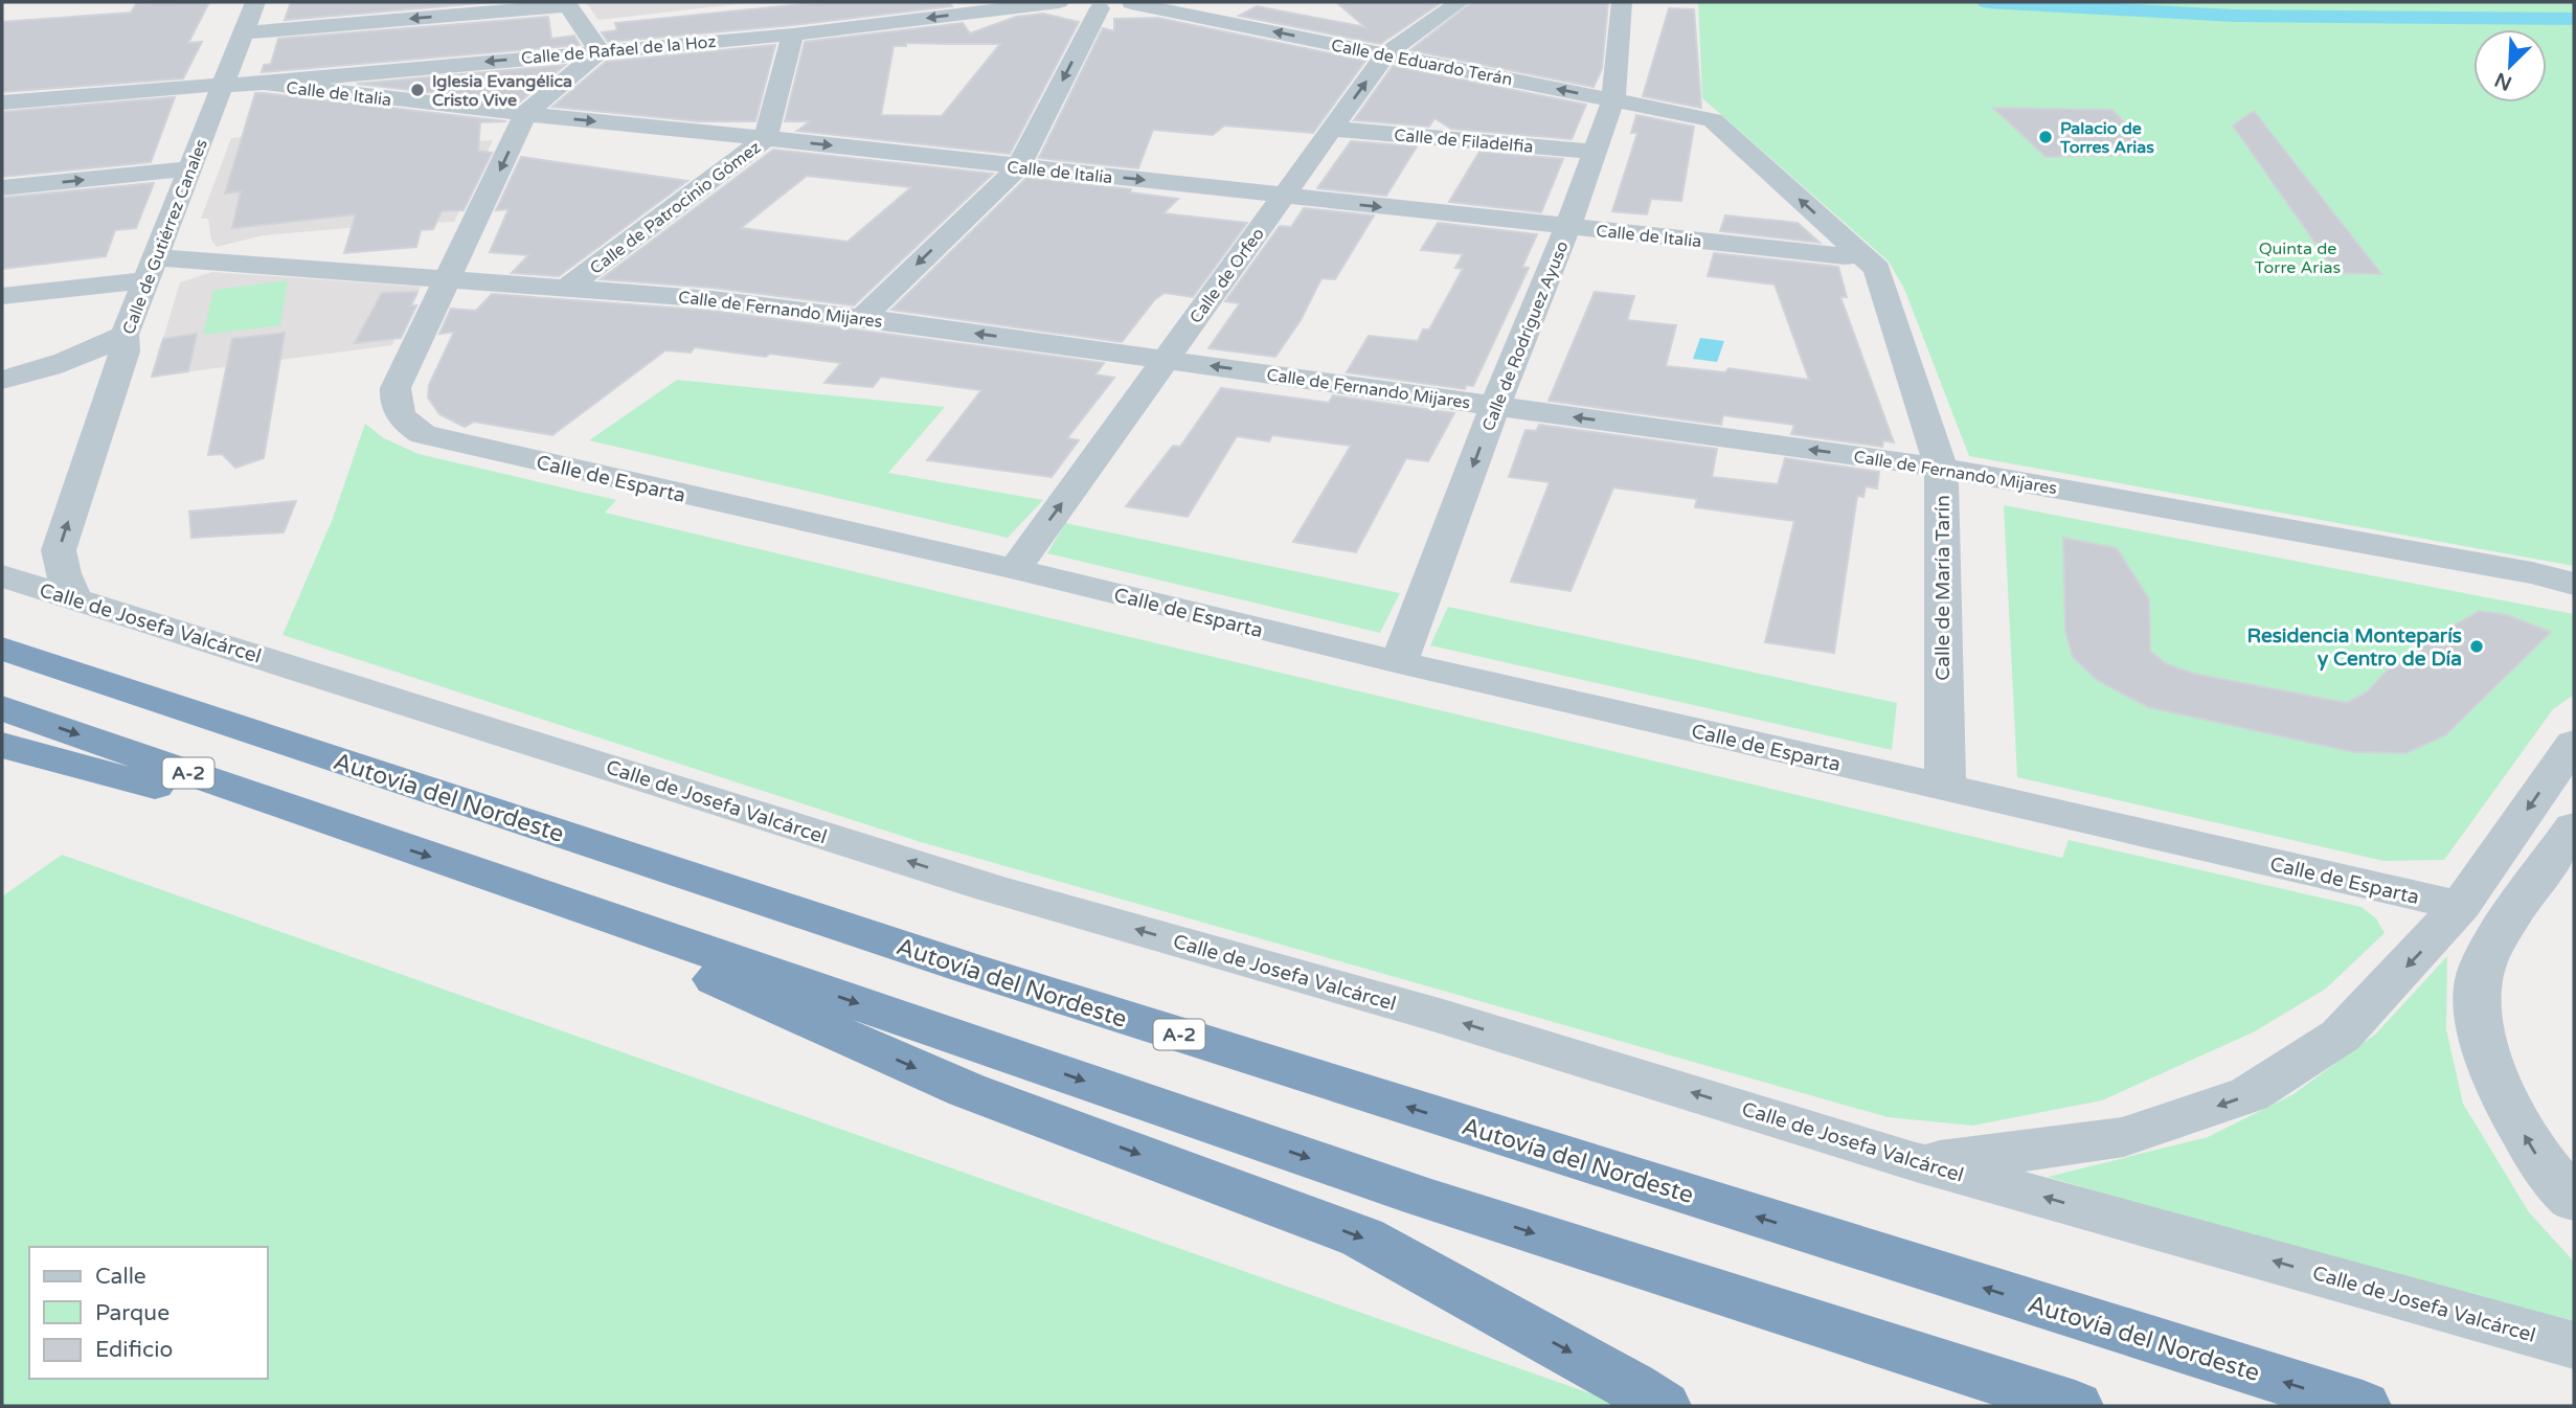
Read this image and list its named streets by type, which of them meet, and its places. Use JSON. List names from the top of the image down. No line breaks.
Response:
{"streets":{"highway":["A-2","Autovía del Nordeste"],"street":["Calle de Rafael de la Hoz","Calle de Eduardo Terán","Calle de Italia","Calle de Filadelfia","Calle de Patrocinio Gómez","Calle de Gutiérrez Canales","Calle de Orfeo","Calle de Fernando Mijares","Calle de Rodríguez Ayuso","Calle de Esparta","Calle de María Tarín","Calle de Josefa Valcárcel"]},"crossings":[["Calle de Rafael de la Hoz","Calle de Italia"],["Calle de Rafael de la Hoz","Calle de Patrocinio Gómez"],["Calle de Rafael de la Hoz","Calle de Gutiérrez Canales"],["Calle de Rafael de la Hoz","Calle de Esparta"],["Calle de Eduardo Terán","Calle de Orfeo"],["Calle de Eduardo Terán","Calle de Rodríguez Ayuso"],["Calle de Eduardo Terán","Calle de María Tarín"],["Calle de Italia","Calle de Patrocinio Gómez"],["Calle de Italia","Calle de Orfeo"],["Calle de Italia","Calle de Rodríguez Ayuso"],["Calle de Italia","Calle de Esparta"],["Calle de Italia","Calle de María Tarín"],["Calle de Filadelfia","Calle de Orfeo"],["Calle de Filadelfia","Calle de Rodríguez Ayuso"],["Calle de Patrocinio Gómez","Calle de Fernando Mijares"],["Calle de Gutiérrez Canales","Calle de Fernando Mijares"],["Calle de Gutiérrez Canales","Calle de Josefa Valcárcel"],["Calle de Orfeo","Calle de Fernando Mijares"],["Calle de Orfeo","Calle de Esparta"],["Calle de Fernando Mijares","Calle de Rodríguez Ayuso"],["Calle de Fernando Mijares","Calle de Esparta"],["Calle de Fernando Mijares","Calle de María Tarín"],["Calle de Rodríguez Ayuso","Calle de Esparta"],["Calle de Esparta","Calle de María Tarín"]],"one_way":["Calle de Eduardo Terán","Calle de Italia","Calle de Gutiérrez Canales","Calle de Fernando Mijares","Calle de Rodríguez Ayuso","Calle de Josefa Valcárcel"],"parks":["Quinta de Torre Arias"],"places":["Iglesia Evangélica Cristo Vive","Palacio de Torres Arias","Residencia Monteparís y Centro de Día"],"legend":["Calle","Parque","Edificio"],"north":"bottom left"}
